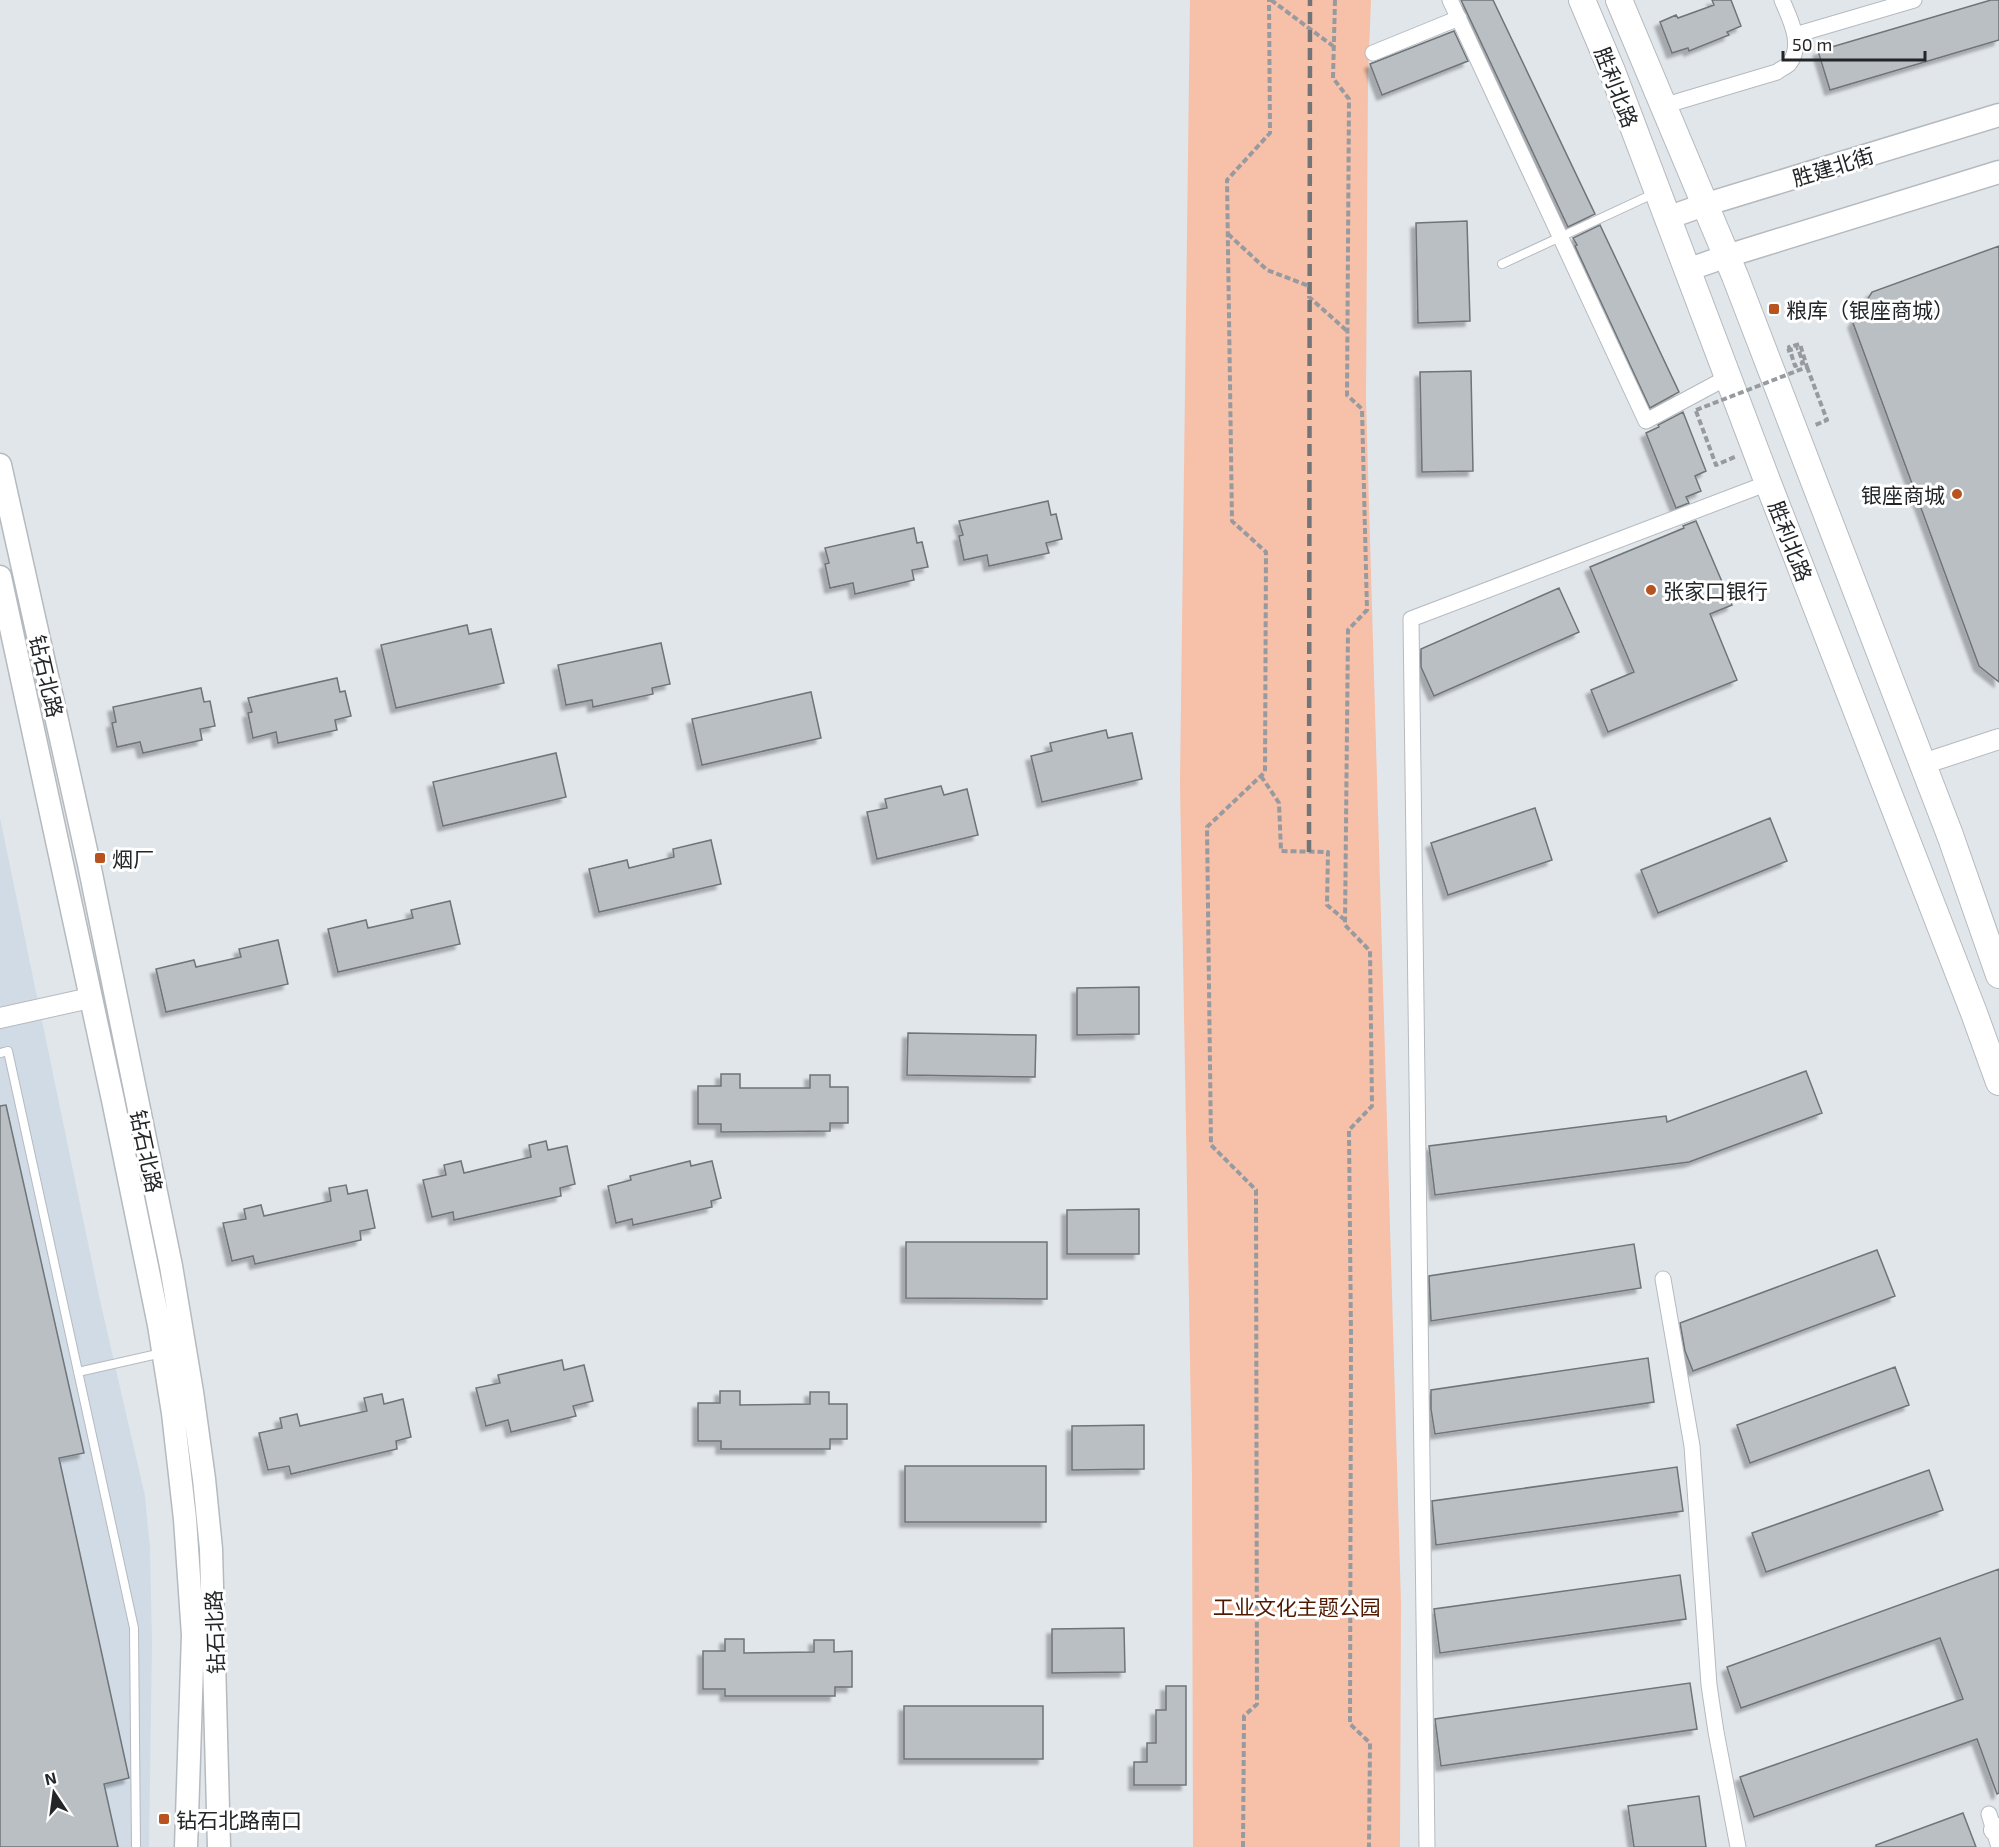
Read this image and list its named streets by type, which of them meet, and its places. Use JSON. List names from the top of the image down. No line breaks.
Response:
{"streets":{"highway":["胜利北路"],"main road":["胜建北街","钻石北路"]},"crossings":[["胜利北路","胜建北街"]],"parks":["工业文化主题公园"],"places":{"transit":["粮库（银座商城）","烟厂","钻石北路南口"],"other":["银座商城","张家口银行"]},"scale_bar":"50 m","north":"top"}
